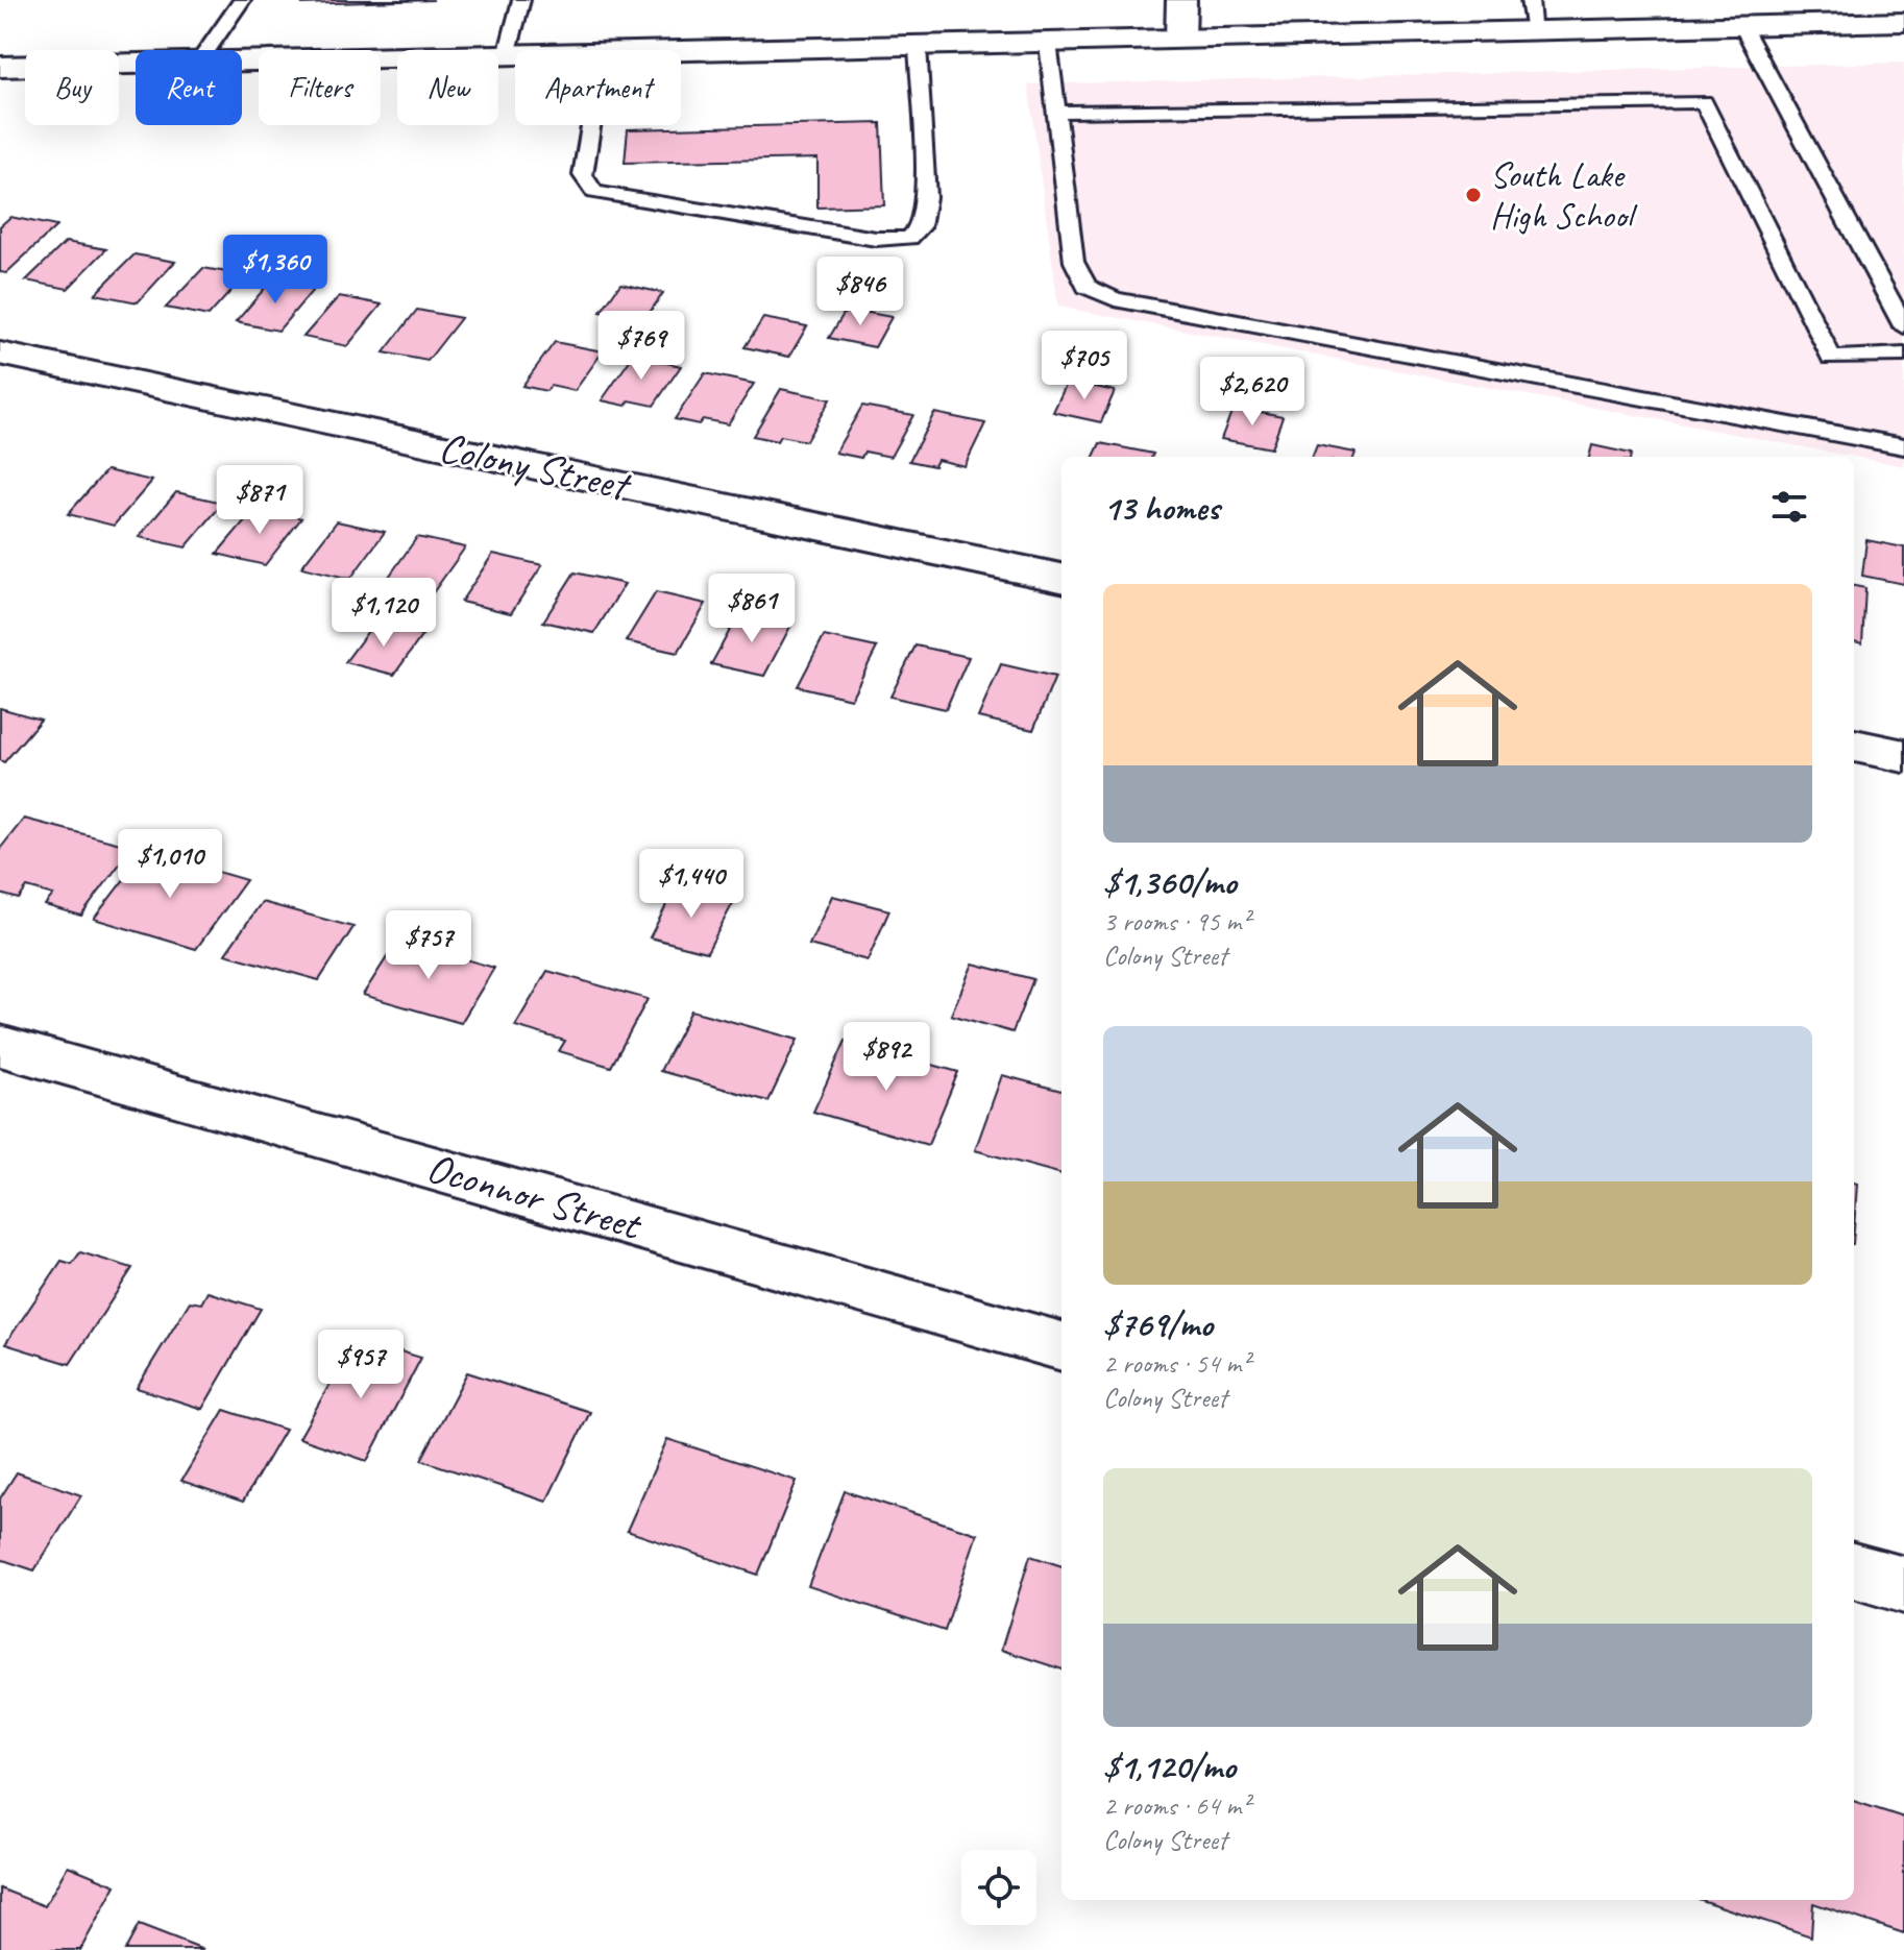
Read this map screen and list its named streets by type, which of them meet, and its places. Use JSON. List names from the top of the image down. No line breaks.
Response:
{"streets":{"main road":["Colony Street","Oconnor Street"]},"places":["South Lake High School"],"page":{"chip":["Buy","Rent","Filters","New","Apartment"],"price":["$1,360","$846","$769","$705","$2,620","$871","$861","$1,120","$1,010","$1,440","$757","$892","$957"],"heading":"13 homes","list":[{"name":"$1,360/mo","note":"3 rooms · 95 m² · Colony Street"},{"name":"$769/mo","note":"2 rooms · 54 m² · Colony Street"},{"name":"$1,120/mo","note":"2 rooms · 64 m² · Colony Street"}]}}
